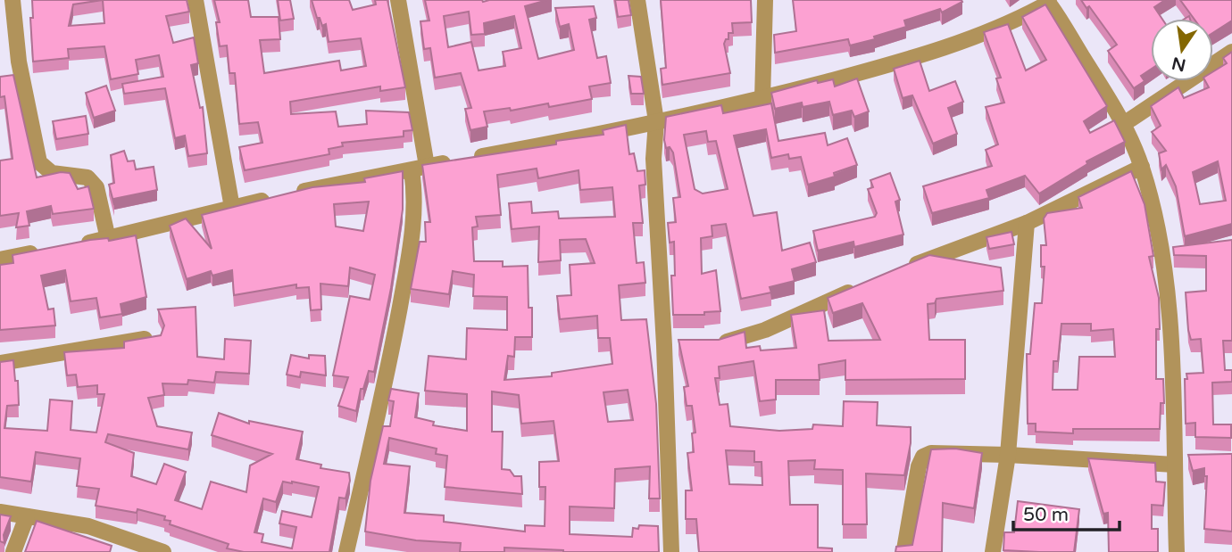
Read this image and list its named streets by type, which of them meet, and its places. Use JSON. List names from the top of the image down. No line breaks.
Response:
{"scale_bar":"50 m","north":"bottom"}
